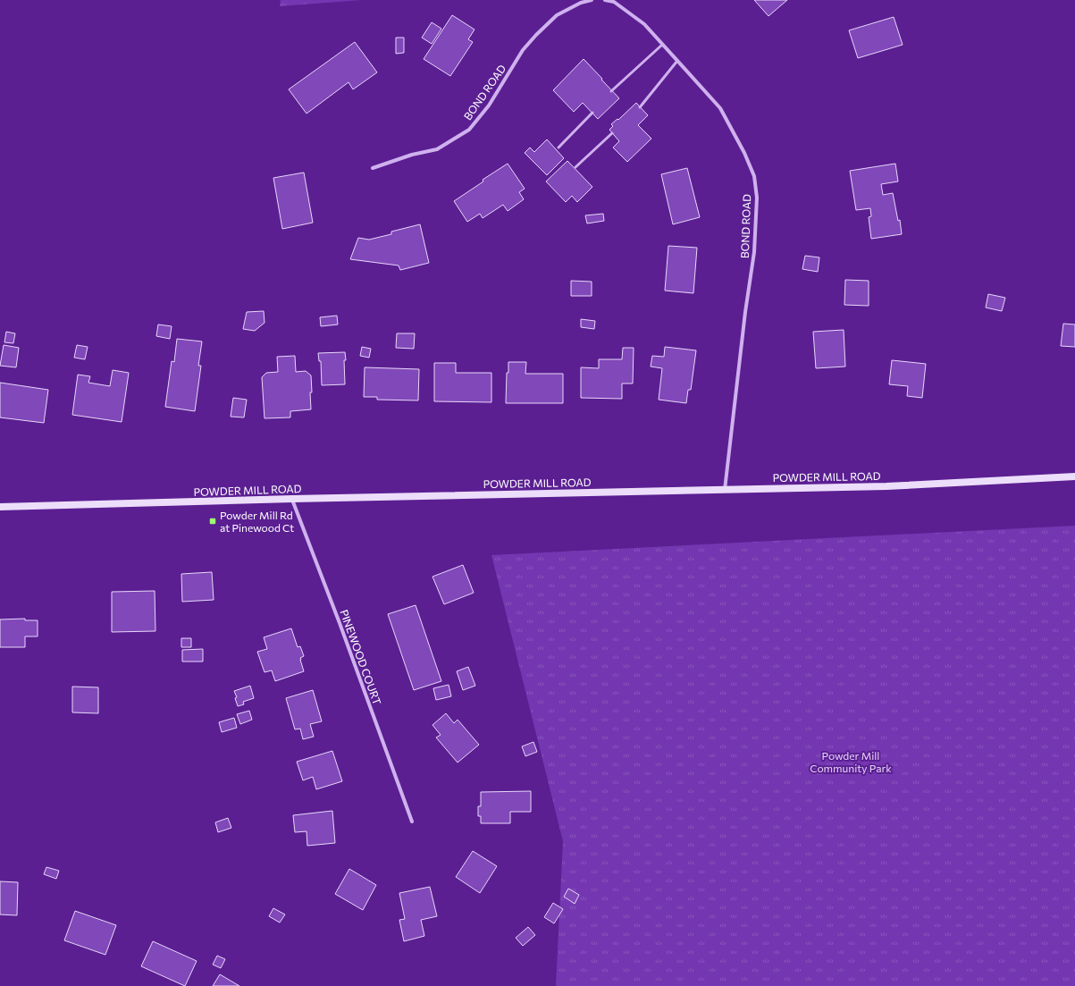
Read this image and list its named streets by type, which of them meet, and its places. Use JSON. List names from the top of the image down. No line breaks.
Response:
{"streets":{"main road":["POWDER MILL ROAD"],"street":["BOND ROAD","PINEWOOD COURT"]},"crossings":[["BOND ROAD","POWDER MILL ROAD"],["POWDER MILL ROAD","PINEWOOD COURT"]],"parks":["Powder Mill Community Park"],"places":{"transit":["Powder Mill Rd at Pinewood Ct"]}}
